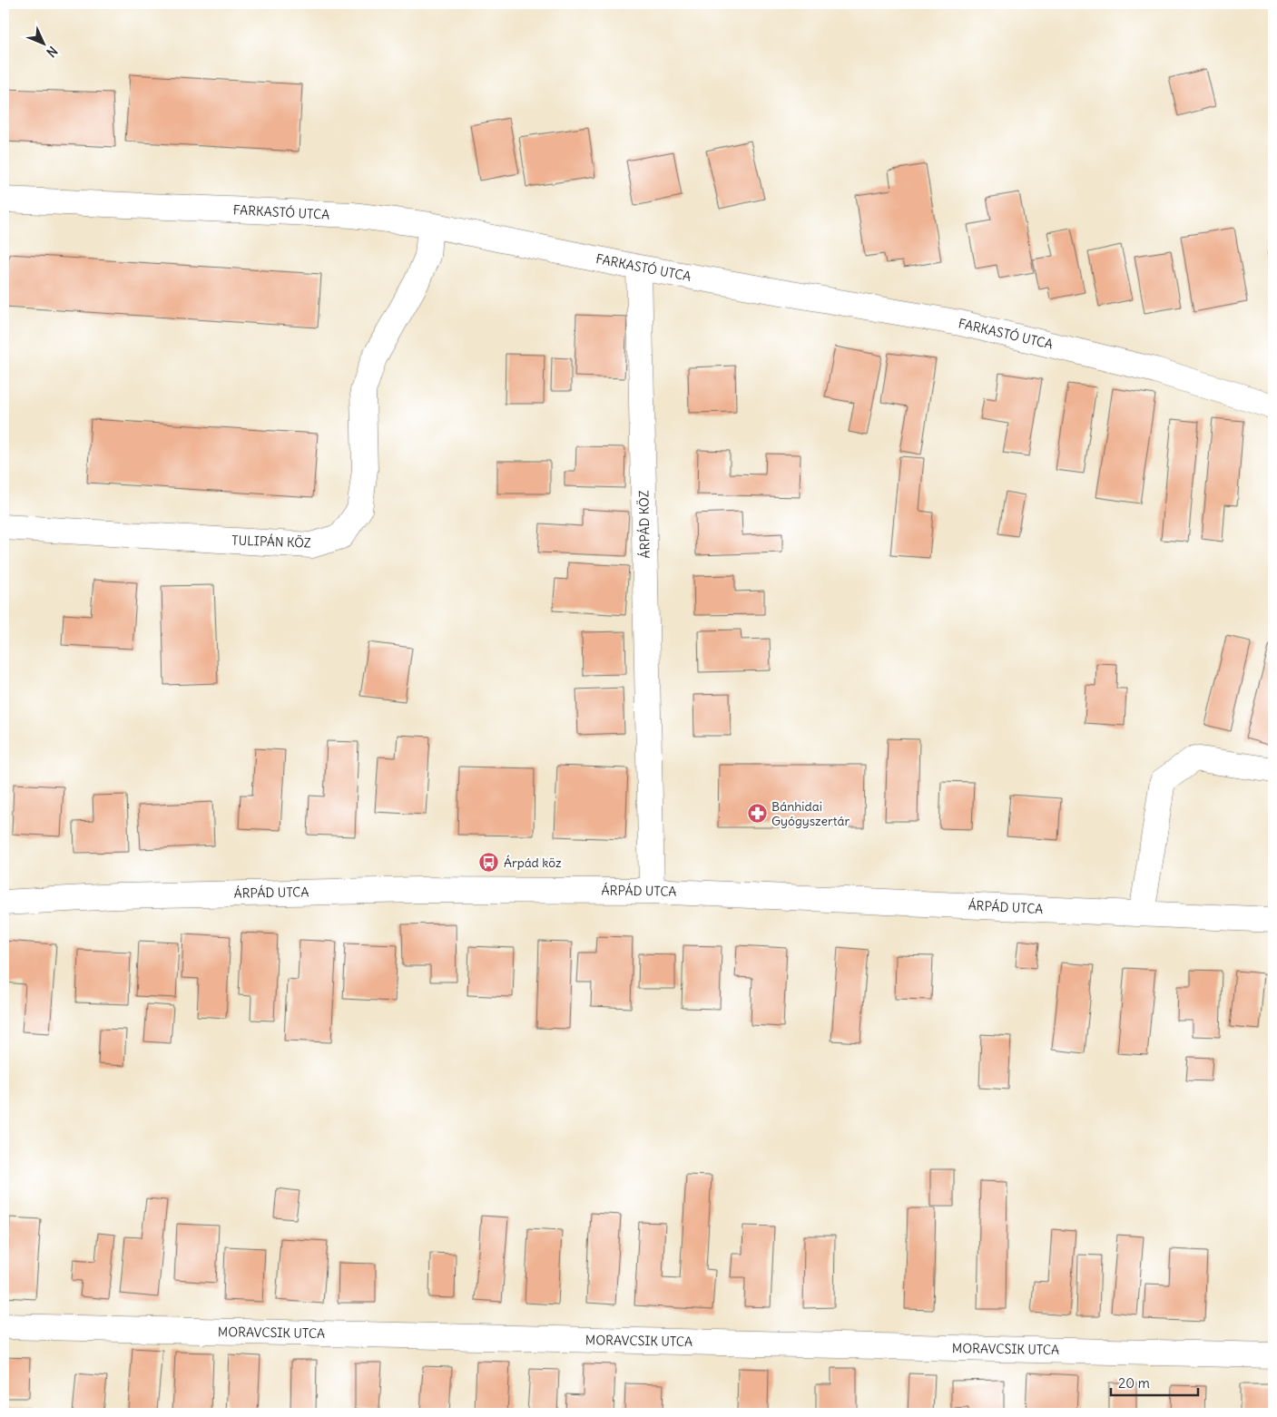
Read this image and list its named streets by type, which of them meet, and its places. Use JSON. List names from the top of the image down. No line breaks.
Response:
{"streets":{"street":["FARKASTÓ UTCA","ÁRPÁD KÖZ","TULIPÁN KÖZ","ÁRPÁD UTCA","MORAVCSIK UTCA"]},"crossings":[["FARKASTÓ UTCA","ÁRPÁD KÖZ"],["FARKASTÓ UTCA","TULIPÁN KÖZ"],["ÁRPÁD KÖZ","ÁRPÁD UTCA"]],"places":{"pharmacy":["Bánhidai Gyógyszertár"],"bus stop":["Árpád köz"]},"scale_bar":"20 m","north":"bottom right"}
